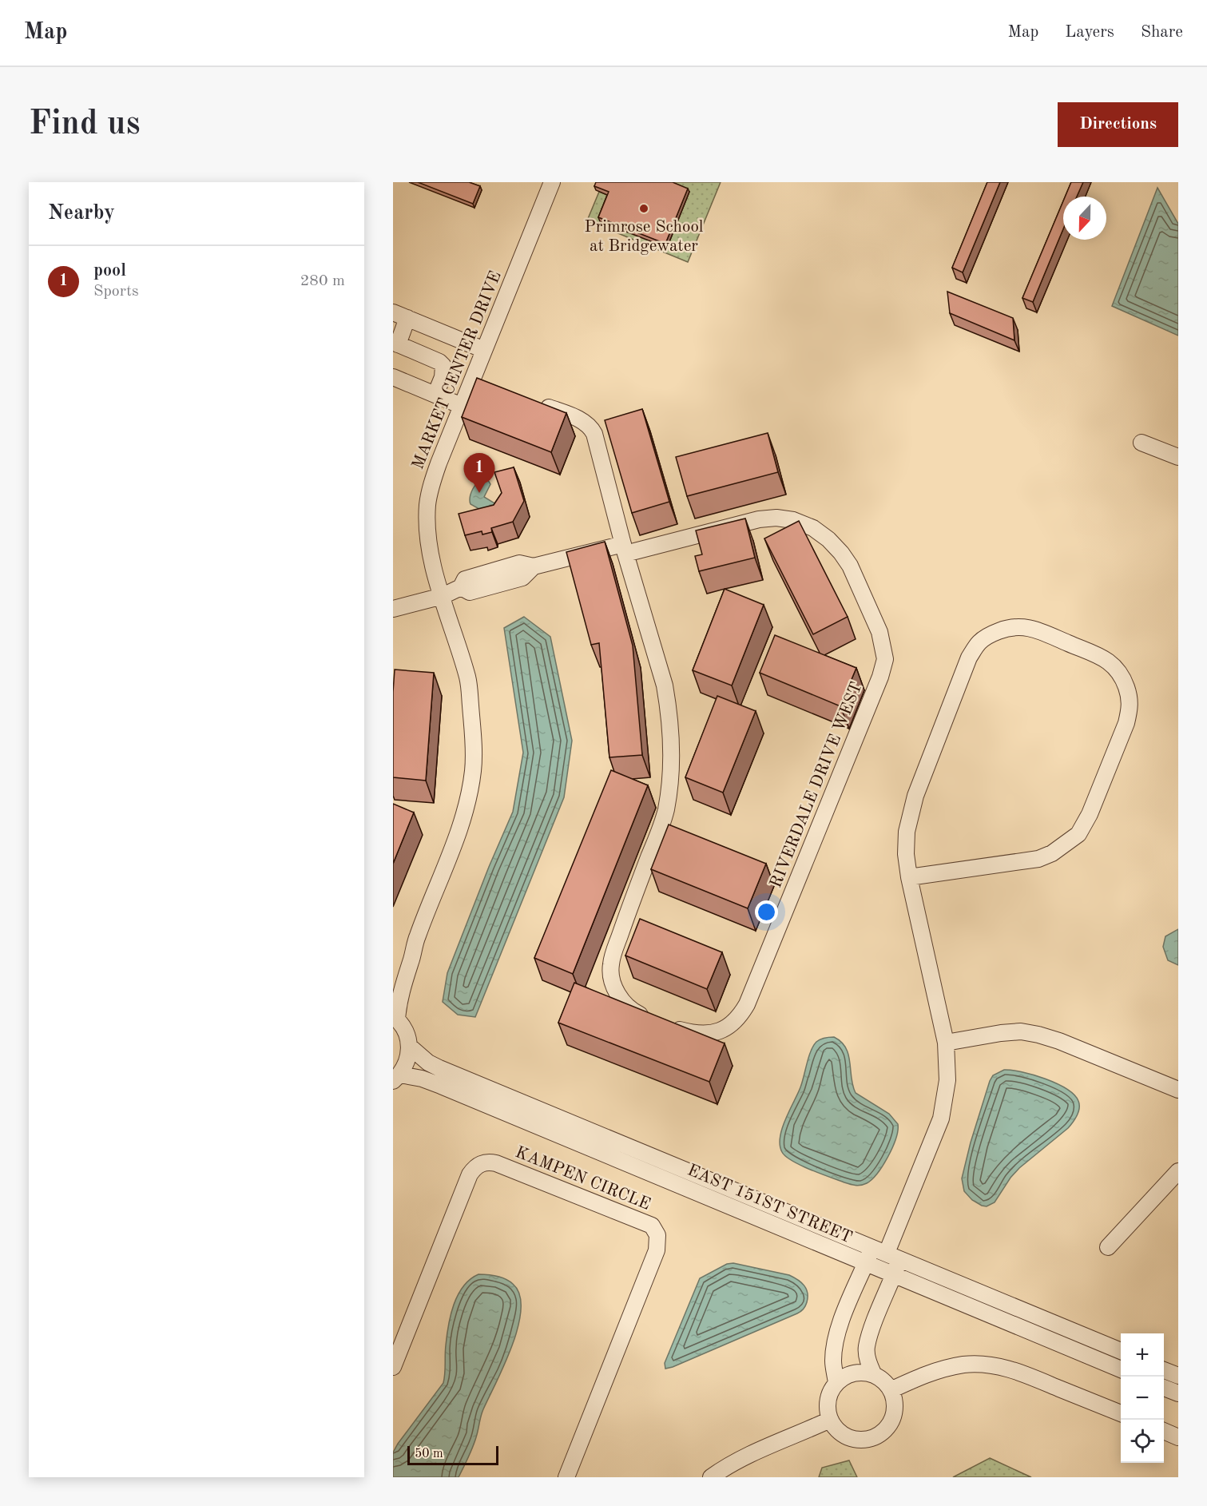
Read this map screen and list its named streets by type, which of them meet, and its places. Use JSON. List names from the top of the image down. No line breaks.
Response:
{"streets":{"street":["MARKET CENTER DRIVE","RIVERDALE DRIVE WEST","KAMPEN CIRCLE","EAST 151ST STREET"]},"places":["Primrose School at Bridgewater"],"scale_bar":"50 m","north":"bottom","page":{"header":"Map","nav":["Map","Layers","Share"],"buttons":"Directions","title":"Find us","heading":"Nearby","list":[{"mark":"1","name":"pool","note":"Sports","value":"280 m"}],"pins":"1","map_buttons":["+","−"],"scale":"50 m"}}
